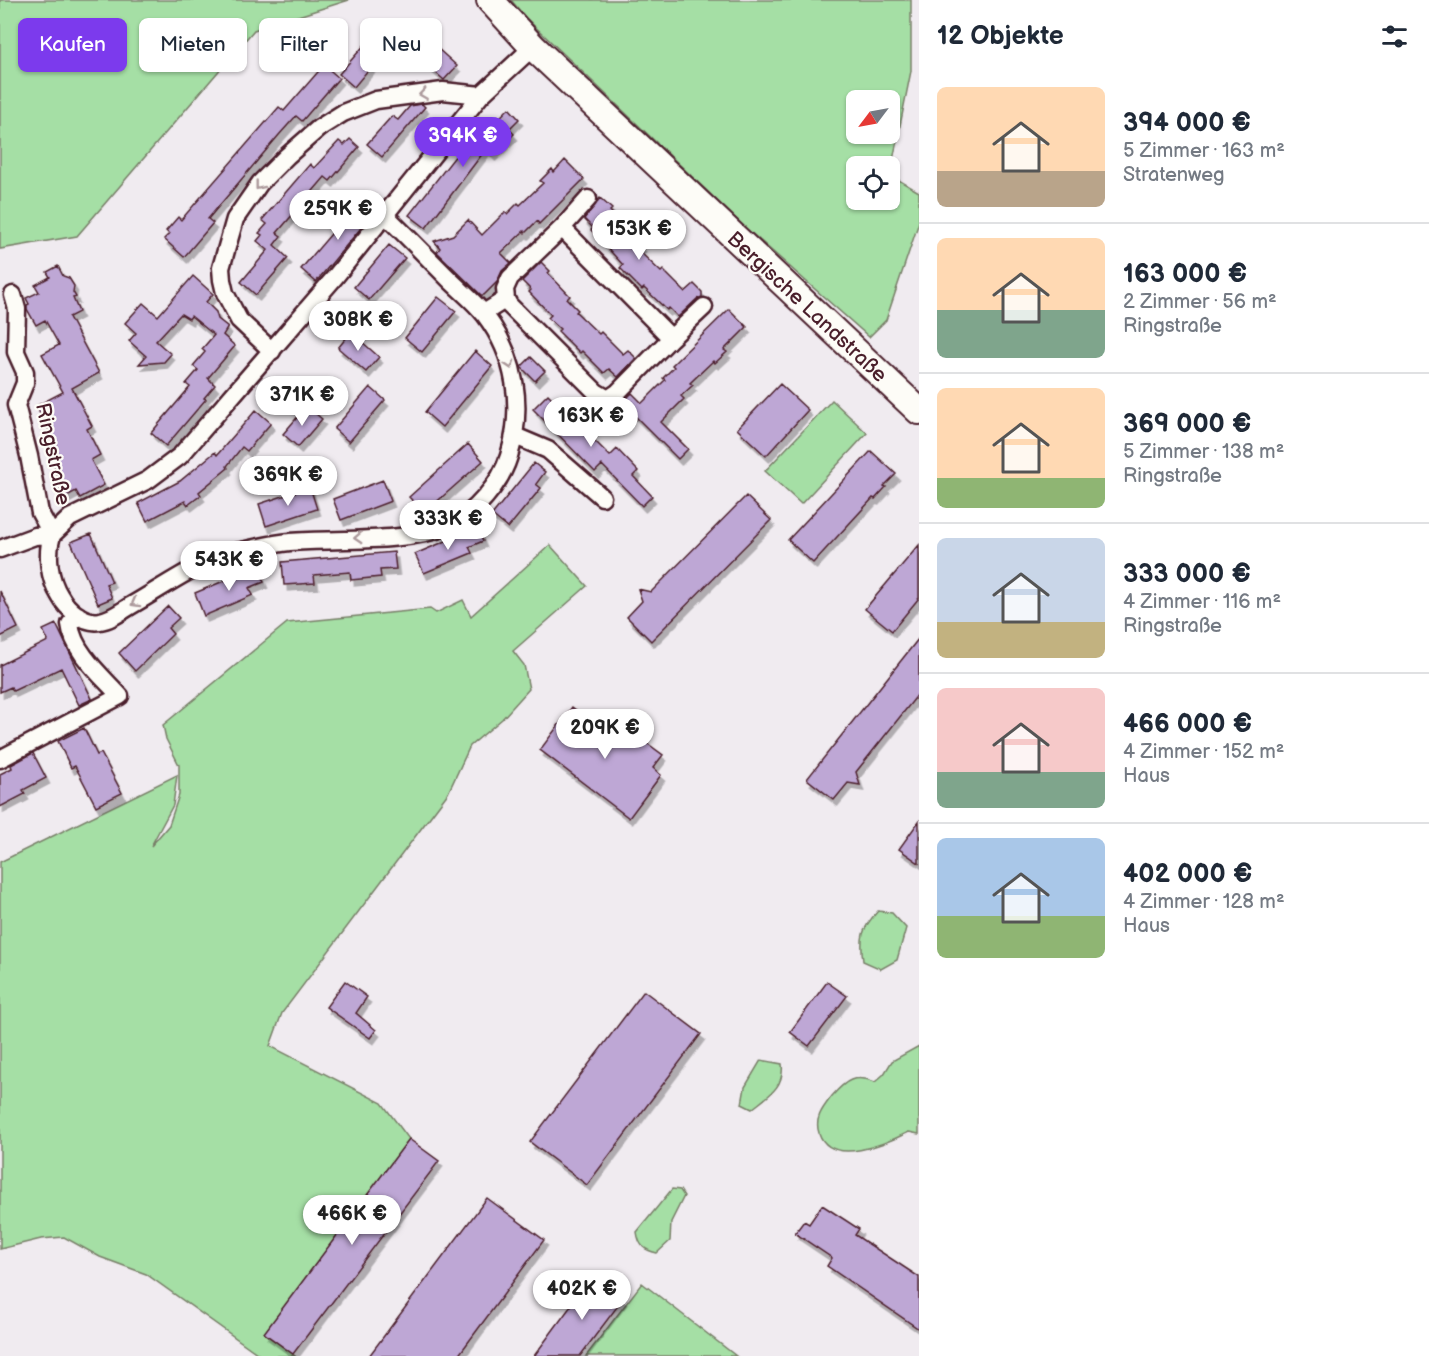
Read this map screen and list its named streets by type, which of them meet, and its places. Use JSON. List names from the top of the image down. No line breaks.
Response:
{"streets":{"main road":["Bergische Landstraße"],"street":["Ringstraße"]},"north":"bottom left","page":{"heading":"12 Objekte","chip":["Kaufen","Mieten","Filter","Neu"],"list":[{"name":"394 000 €","note":"5 Zimmer · 163 m² · Stratenweg"},{"name":"163 000 €","note":"2 Zimmer · 56 m² · Ringstraße"},{"name":"369 000 €","note":"5 Zimmer · 138 m² · Ringstraße"},{"name":"333 000 €","note":"4 Zimmer · 116 m² · Ringstraße"},{"name":"466 000 €","note":"4 Zimmer · 152 m² · Haus"},{"name":"402 000 €","note":"4 Zimmer · 128 m² · Haus"}],"price":["394K €","259K €","153K €","308K €","371K €","163K €","369K €","333K €","543K €","209K €","466K €","402K €"]}}
